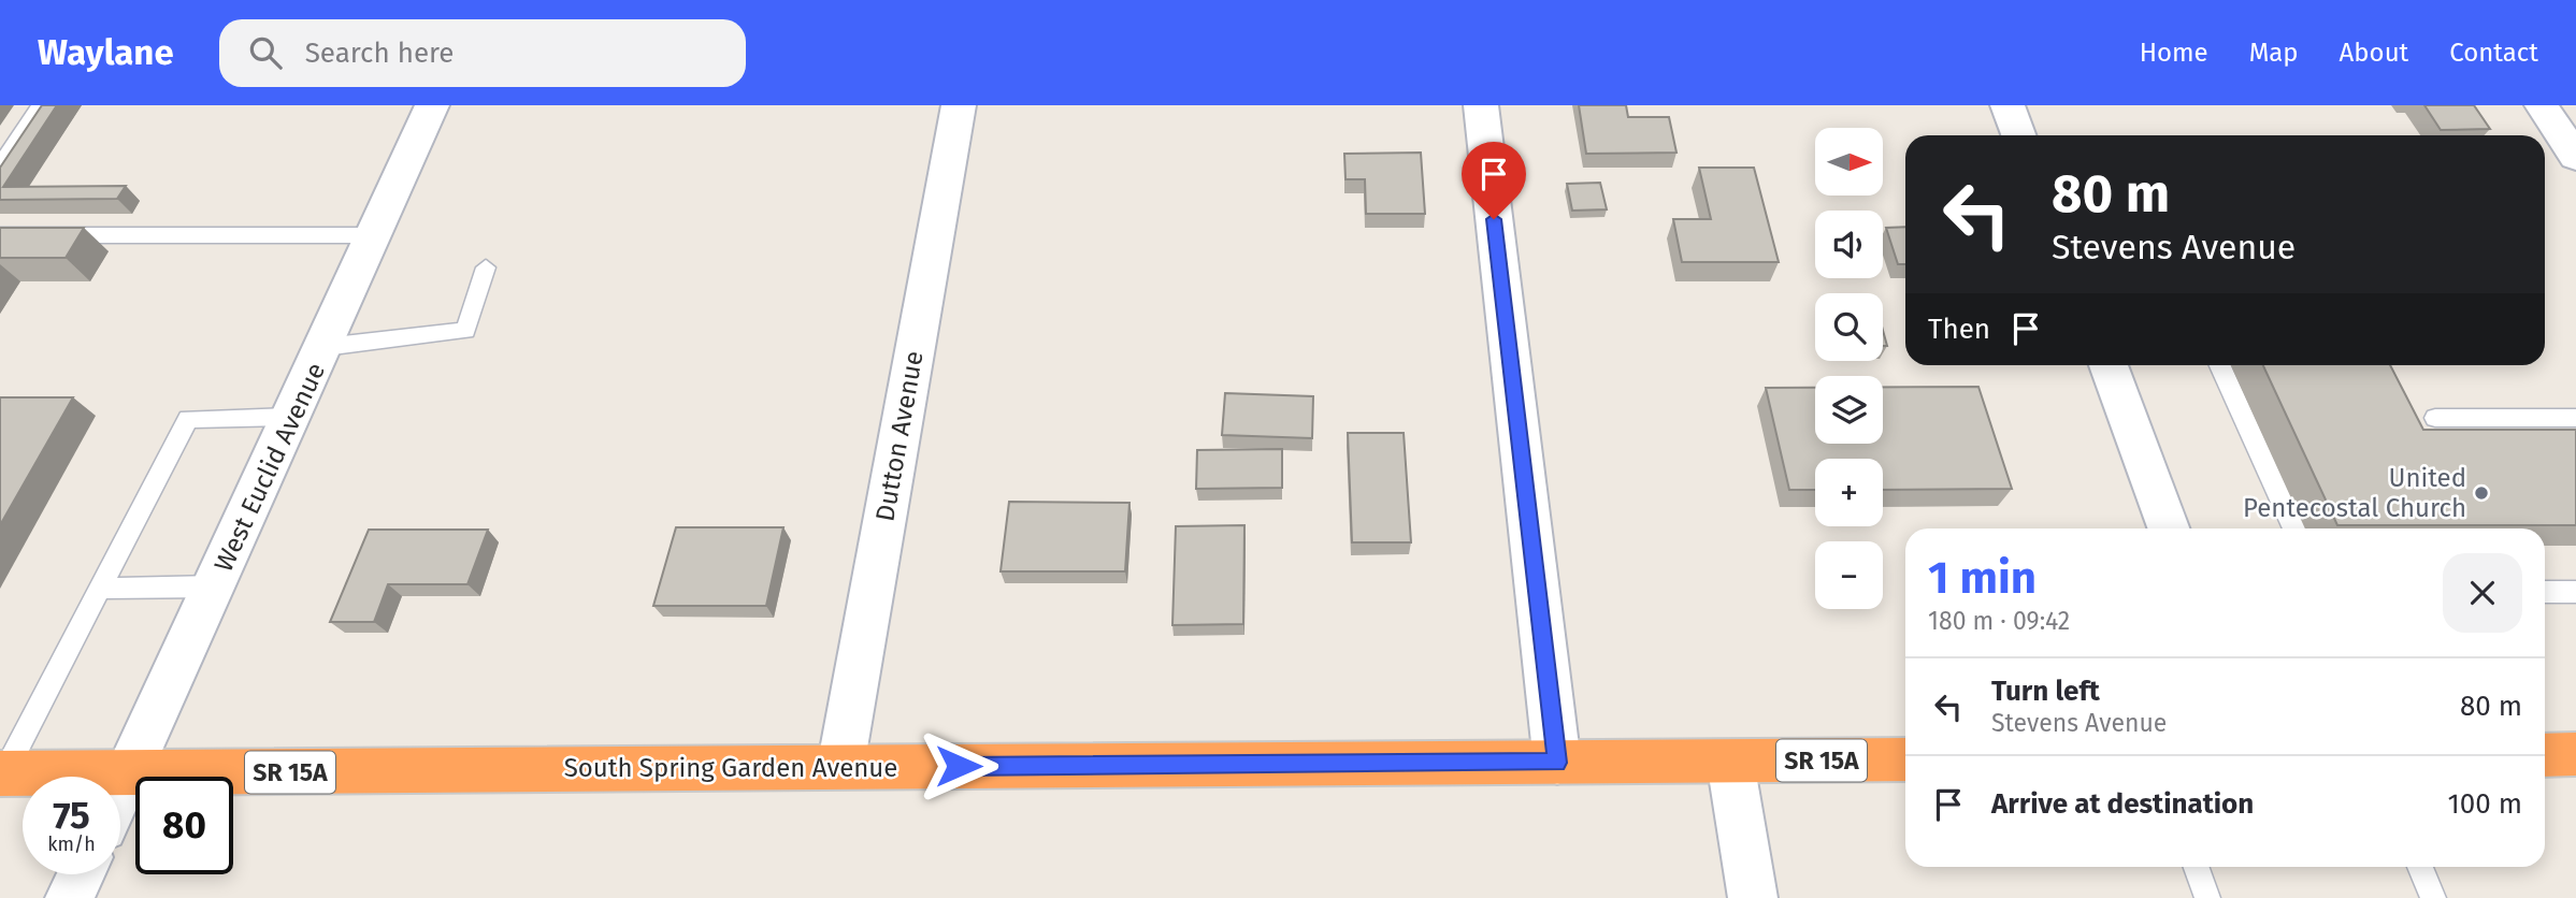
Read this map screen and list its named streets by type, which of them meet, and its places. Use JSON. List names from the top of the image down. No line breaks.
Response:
{"streets":{"highway":["SR 15A","South Spring Garden Avenue"],"street":["Dutton Avenue","West Euclid Avenue"]},"crossings":[["Dutton Avenue","South Spring Garden Avenue"],["West Euclid Avenue","South Spring Garden Avenue"]],"places":["United Pentecostal Church"],"north":"right","page":{"header":"Waylane","search":"Search here","nav":["Home","Map","About","Contact"],"map_buttons":["+","−"],"turn":["80 m","Stevens Avenue"],"then":"Then","heading":["1 min","180 m · 09:42"],"list":[{"name":"Turn left","note":"Stevens Avenue","value":"80 m"},{"name":"Arrive at destination","value":"100 m"}],"speed":"75 km/h","limit":"80"}}
